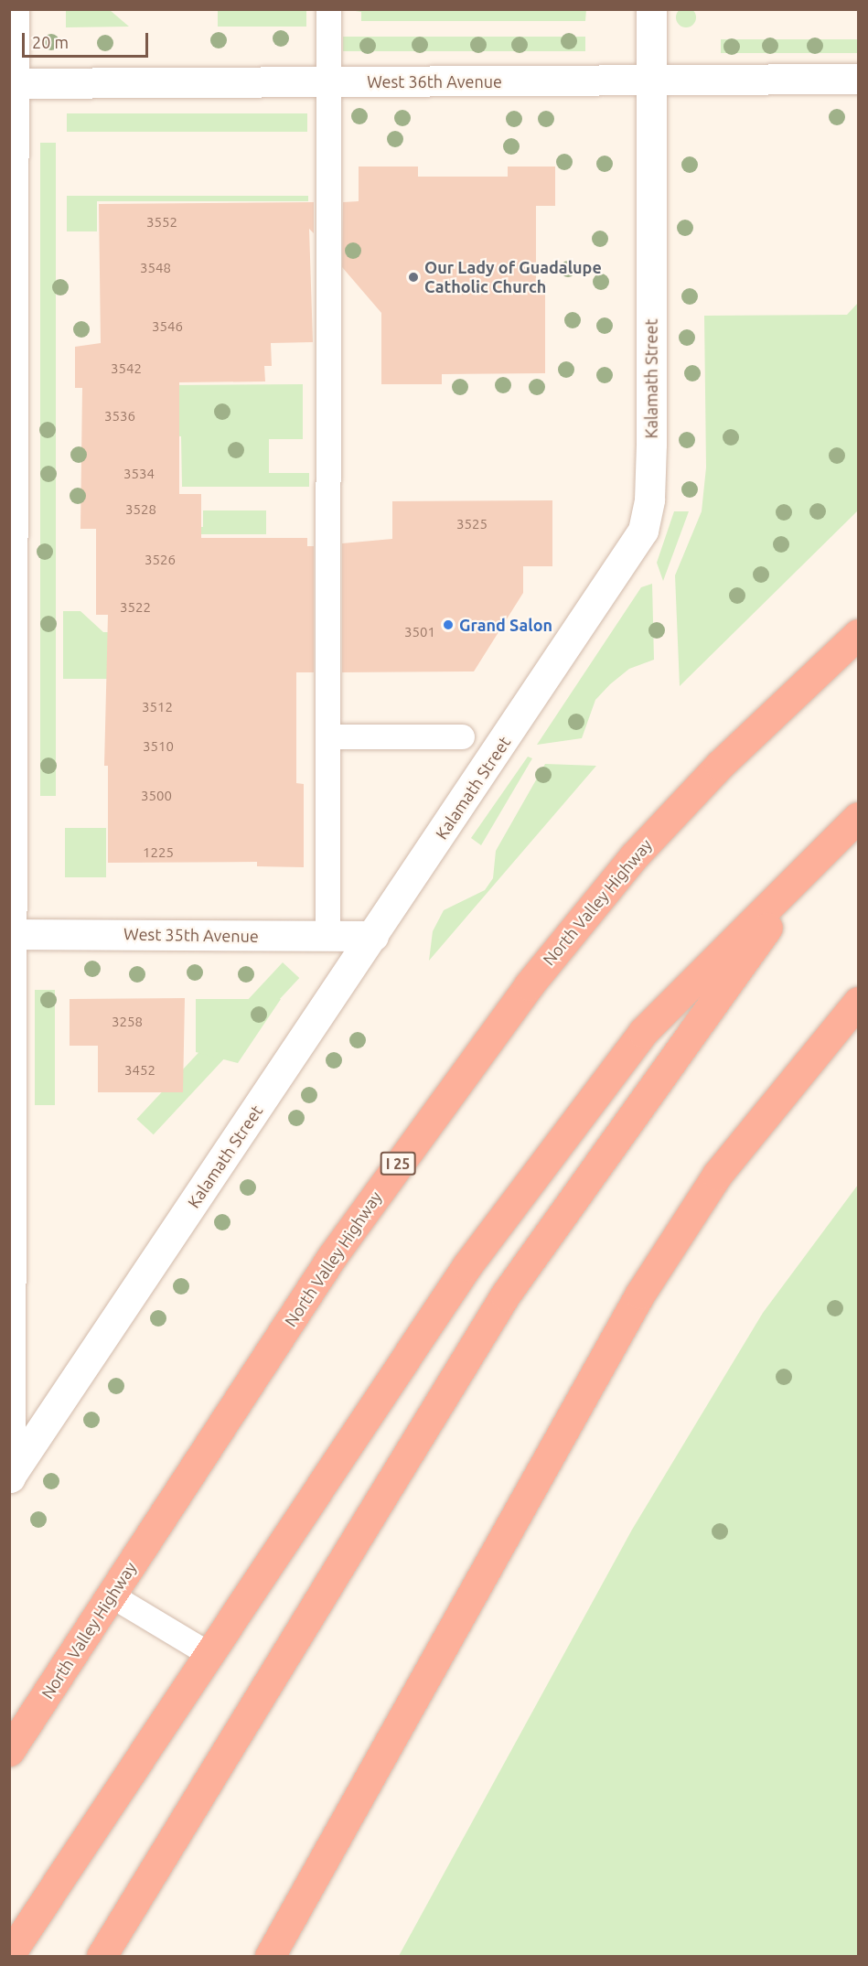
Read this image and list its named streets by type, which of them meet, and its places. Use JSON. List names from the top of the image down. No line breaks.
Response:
{"streets":{"highway":["North Valley Highway","I 25"],"street":["West 36th Avenue","Kalamath Street","West 35th Avenue"]},"crossings":[["West 36th Avenue","Kalamath Street"],["Kalamath Street","West 35th Avenue"]],"places":["Our Lady of Guadalupe Catholic Church","Grand Salon"],"house_numbers":["3552","3548","3546","3542","3536","3534","3528","3525","3526","3522","3501","3512","3510","3500","1225","3258","3452"],"scale_bar":"20 m"}
